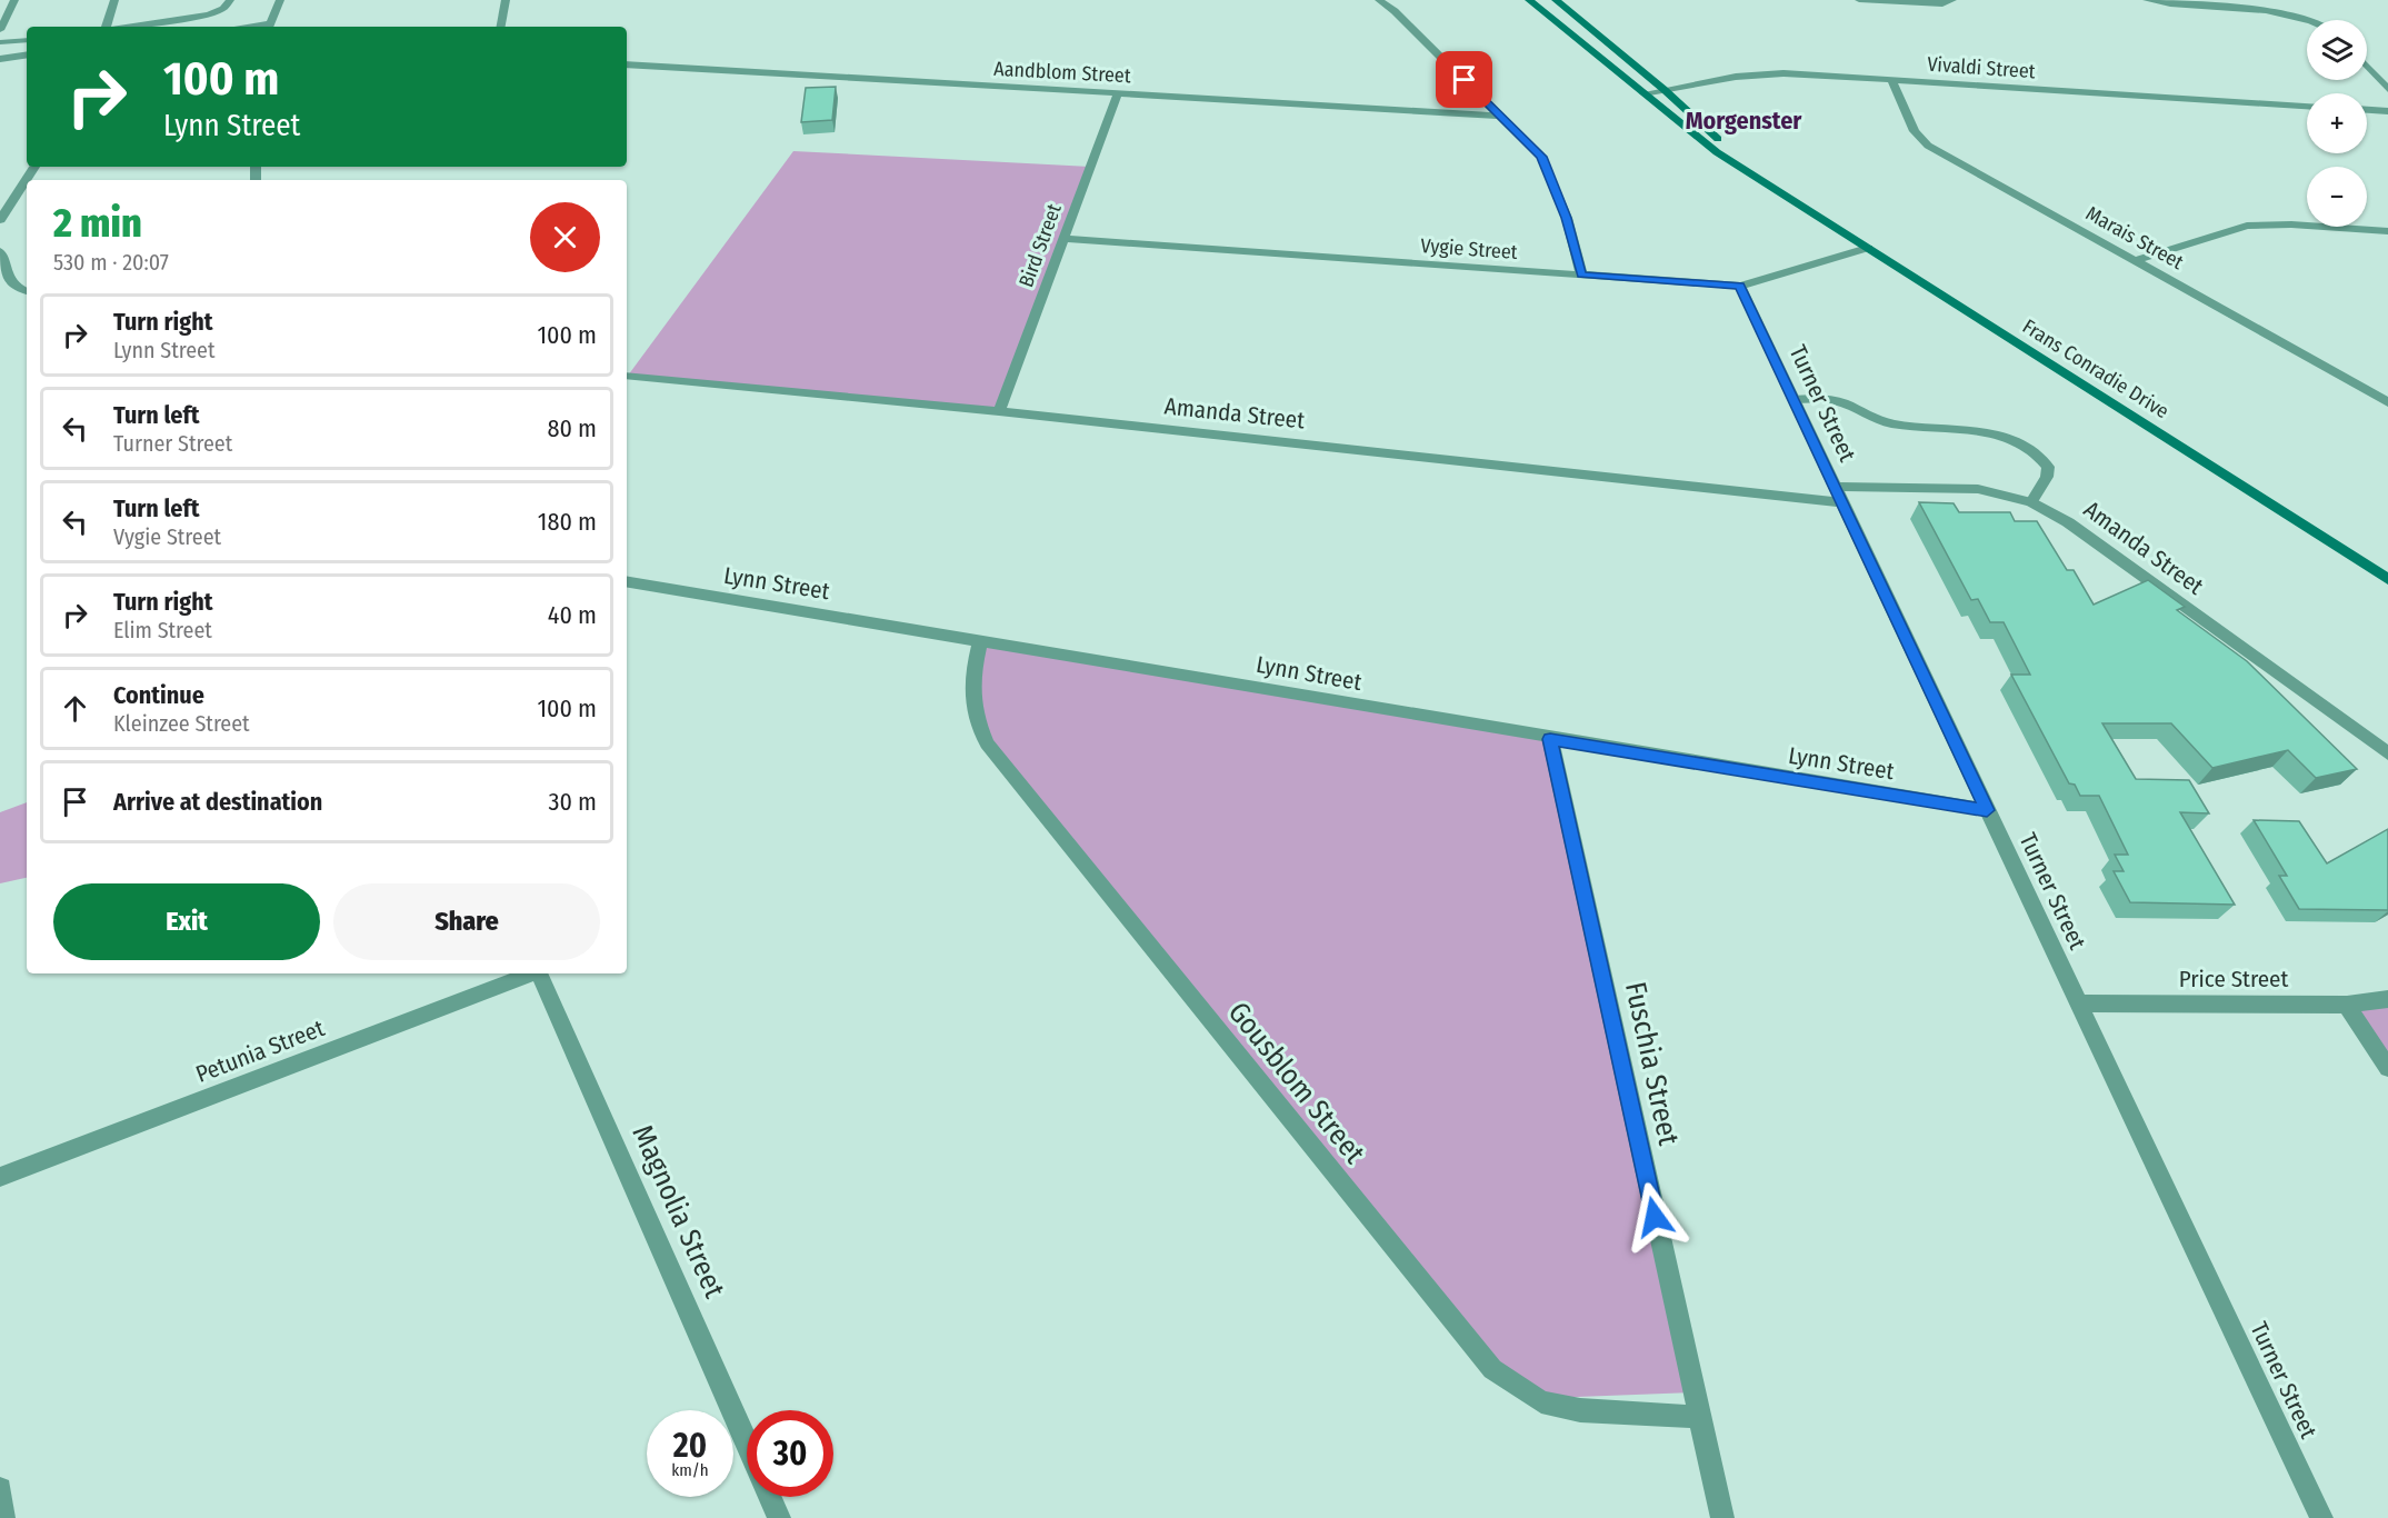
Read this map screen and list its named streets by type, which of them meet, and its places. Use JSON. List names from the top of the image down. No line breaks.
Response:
{"streets":{"street":["Vivaldi Street","Aandblom Street","Marais Street","Bird Street","Vygie Street","Frans Conradie Drive","Turner Street","Amanda Street","Lynn Street","Price Street","Petunia Street","Fuschia Street","Gousblom Street","Magnolia Street"]},"crossings":[["Vivaldi Street","Marais Street"],["Vivaldi Street","Frans Conradie Drive"],["Aandblom Street","Bird Street"],["Bird Street","Vygie Street"],["Bird Street","Amanda Street"],["Vygie Street","Frans Conradie Drive"],["Vygie Street","Turner Street"],["Turner Street","Amanda Street"],["Turner Street","Lynn Street"],["Turner Street","Price Street"],["Lynn Street","Fuschia Street"],["Lynn Street","Gousblom Street"],["Fuschia Street","Gousblom Street"]],"districts":["Morgenster"],"page":{"map_buttons":["+","−"],"turn":["100 m","Lynn Street"],"heading":["2 min","530 m · 20:07"],"list":[{"name":"Turn right","note":"Lynn Street","value":"100 m"},{"name":"Turn left","note":"Turner Street","value":"80 m"},{"name":"Turn left","note":"Vygie Street","value":"180 m"},{"name":"Turn right","note":"Elim Street","value":"40 m"},{"name":"Continue","note":"Kleinzee Street","value":"100 m"},{"name":"Arrive at destination","value":"30 m"}],"buttons":["Exit","Share"],"speed":"20 km/h","limit":"30"}}
